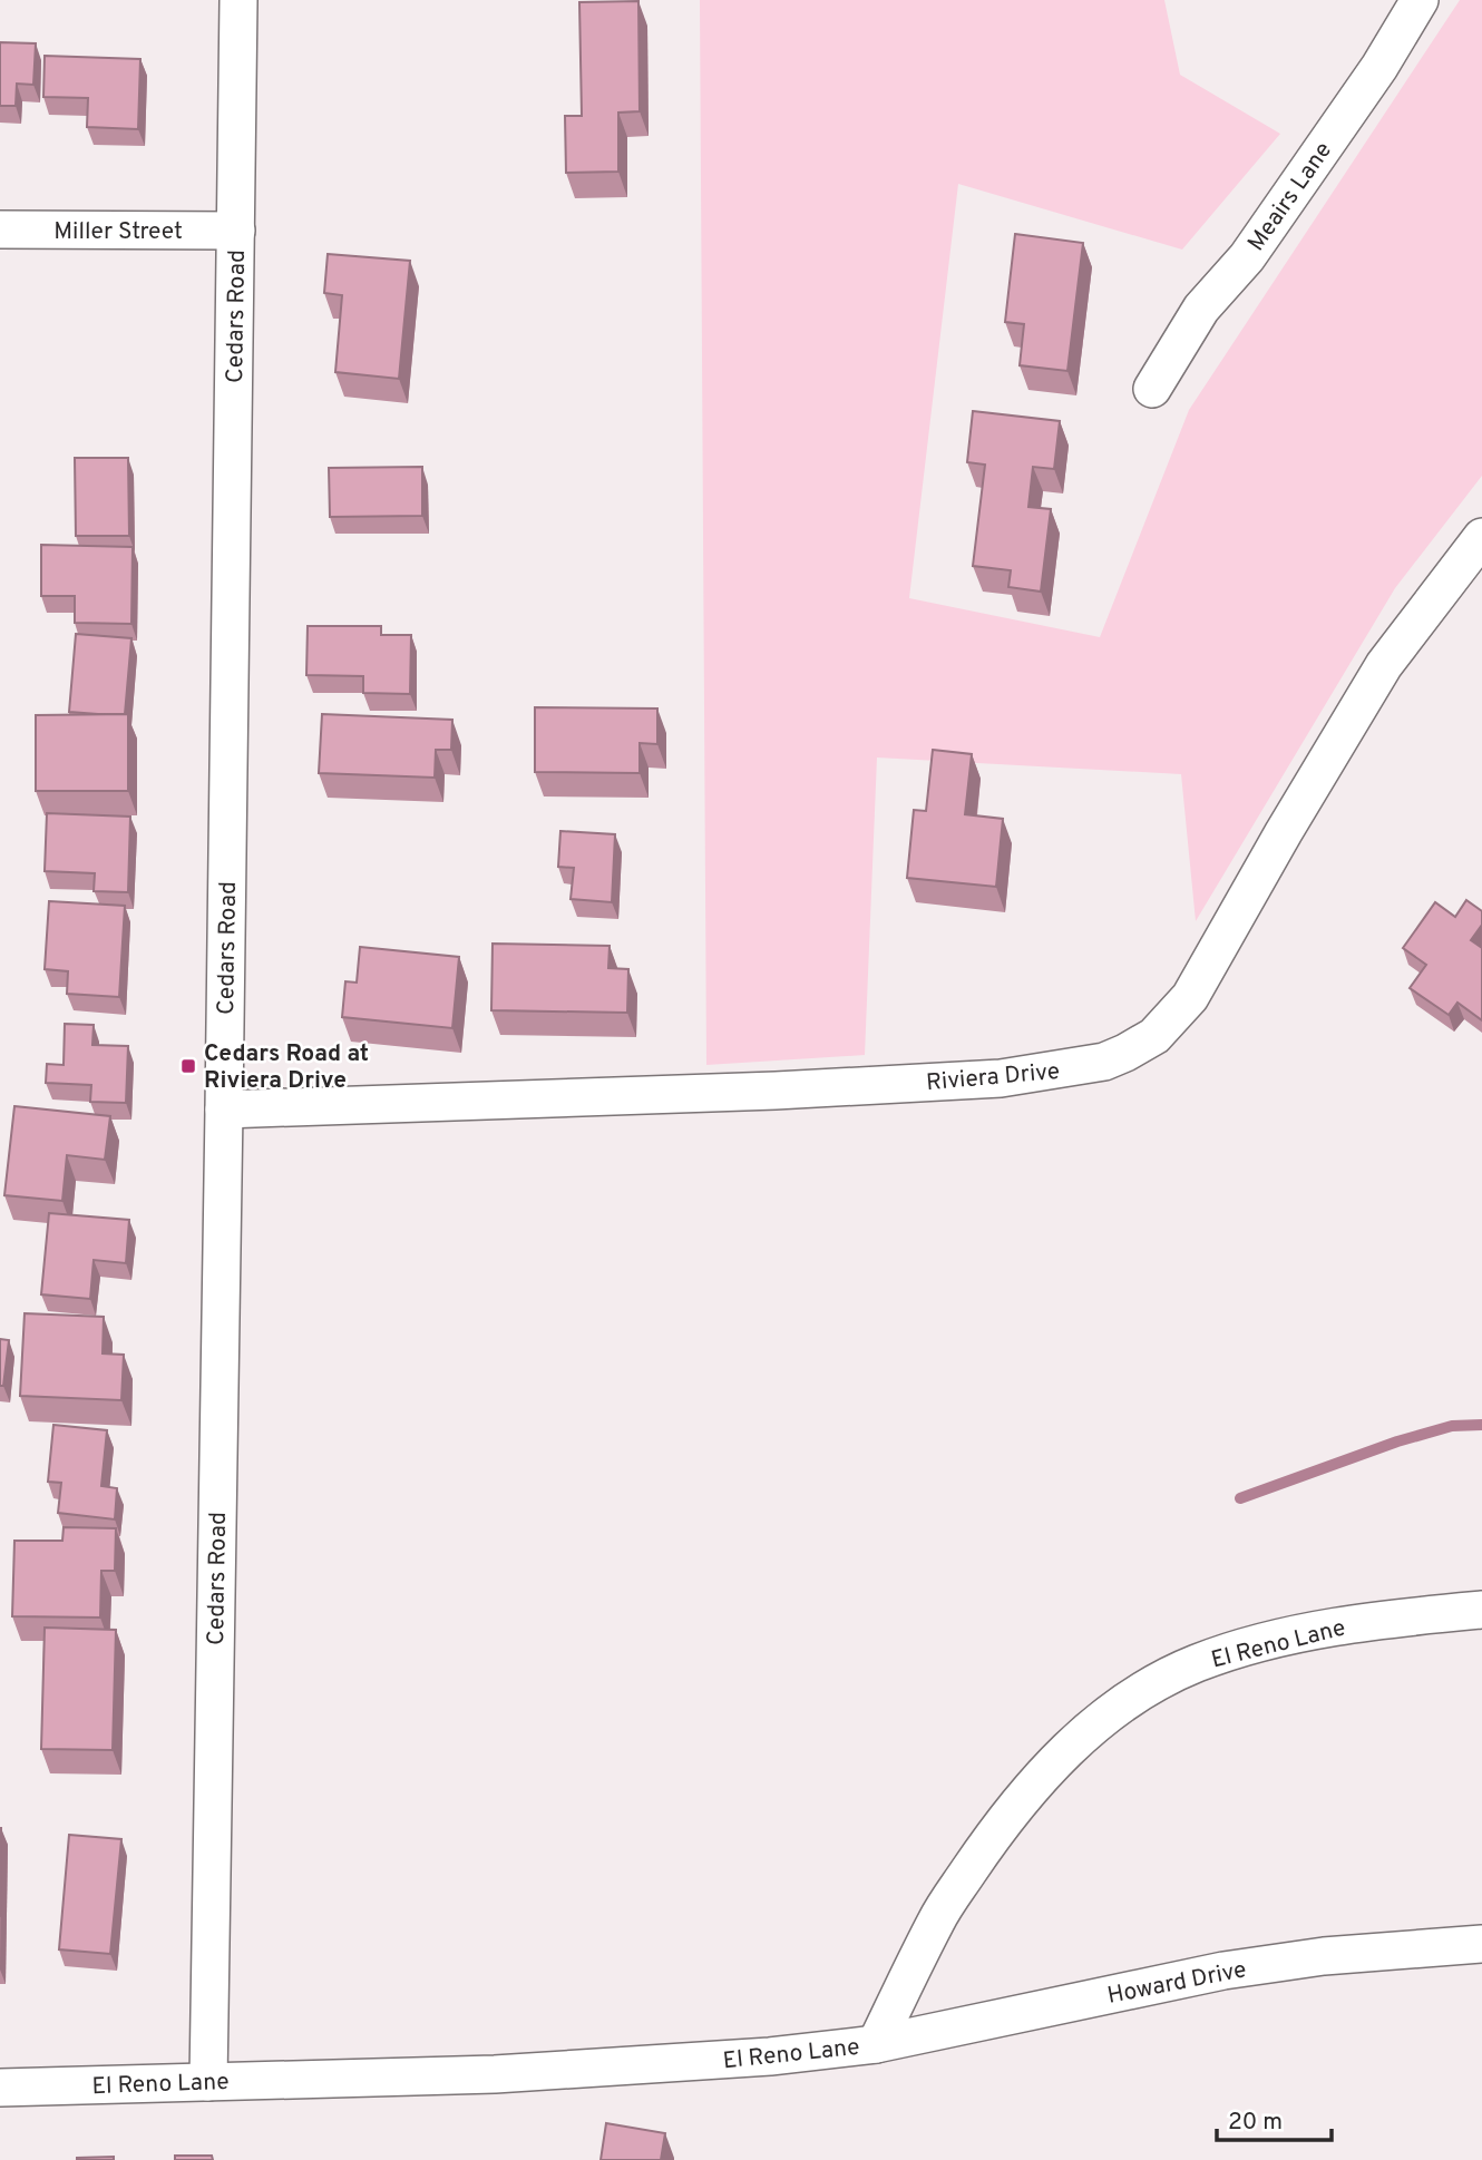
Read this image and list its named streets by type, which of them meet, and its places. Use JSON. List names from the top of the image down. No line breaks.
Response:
{"streets":{"street":["Meairs Lane","Miller Street","Cedars Road","Riviera Drive","El Reno Lane","Howard Drive"]},"crossings":[["Miller Street","Cedars Road"],["Cedars Road","Riviera Drive"],["Cedars Road","El Reno Lane"],["El Reno Lane","Howard Drive"]],"places":{"transit":["Cedars Road at Riviera Drive"]},"scale_bar":"20 m"}
